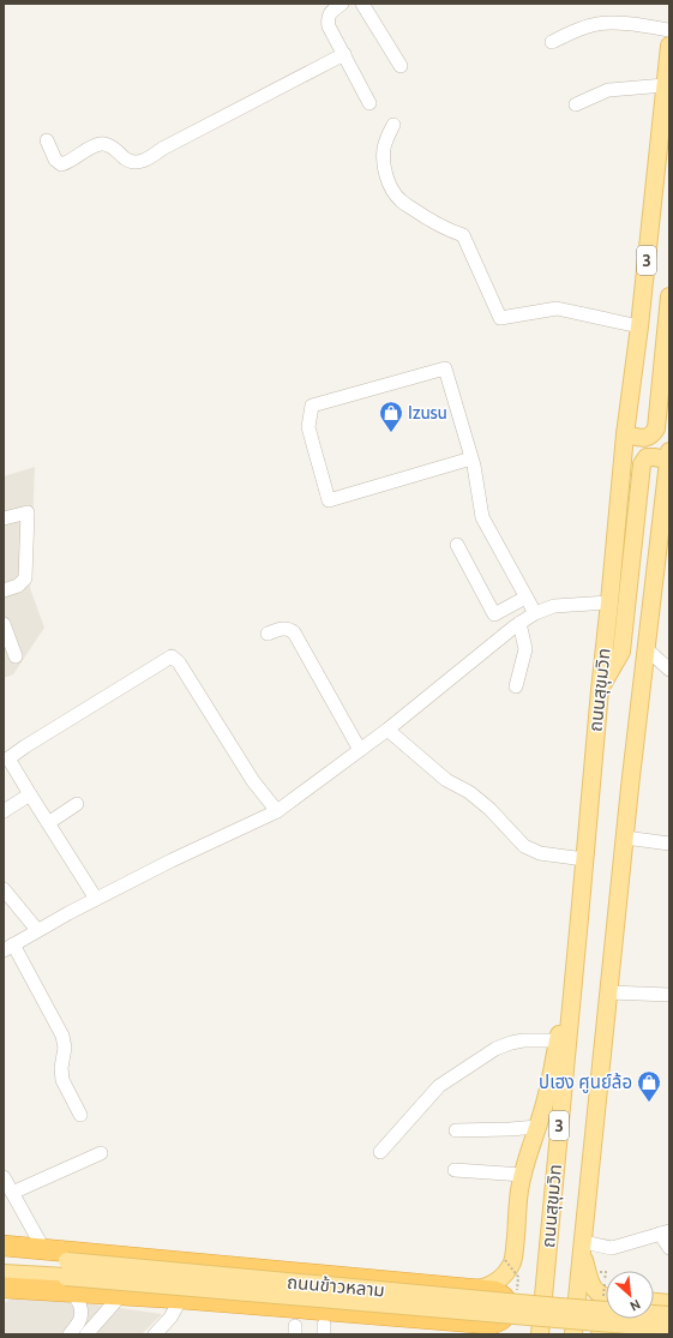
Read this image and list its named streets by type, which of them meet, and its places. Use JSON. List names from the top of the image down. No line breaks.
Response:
{"streets":{"main road":["3","ถนนสุขุมวิท","ถนนข้าวหลาม"]},"places":{"shop":["Izusu","ปเฮง ศูนย์ล้อ"]},"north":"bottom right"}
